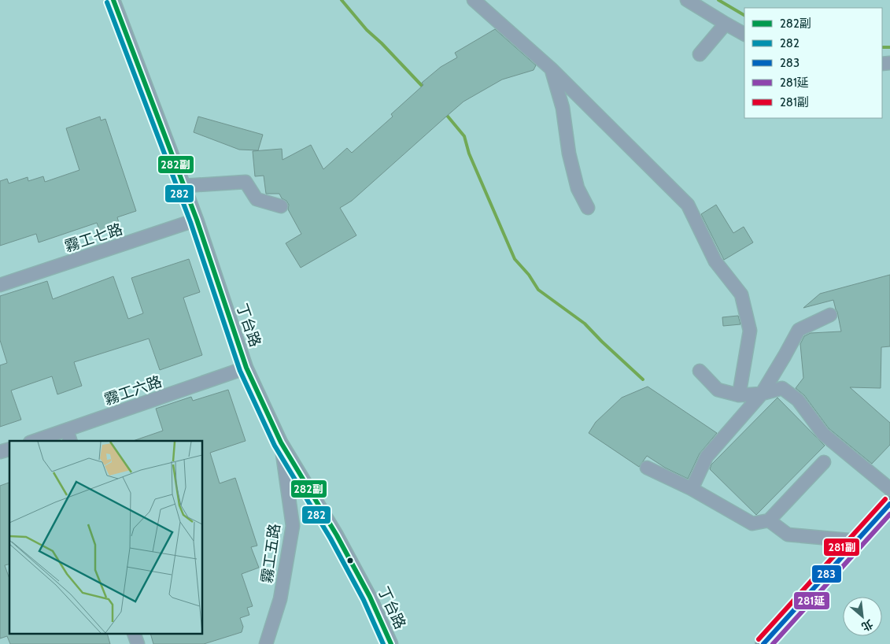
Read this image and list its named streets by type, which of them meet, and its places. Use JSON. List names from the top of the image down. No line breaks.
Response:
{"streets":{"street":["霧工七路","丁台路","霧工六路","霧工五路"]},"crossings":[["霧工七路","丁台路"],["丁台路","霧工六路"],["丁台路","霧工五路"]],"lines":["transit line 282副","transit line 282","transit line 281副","transit line 283","transit line 281延"],"legend":["282副","282","283","281延","281副"],"north":"bottom right"}
